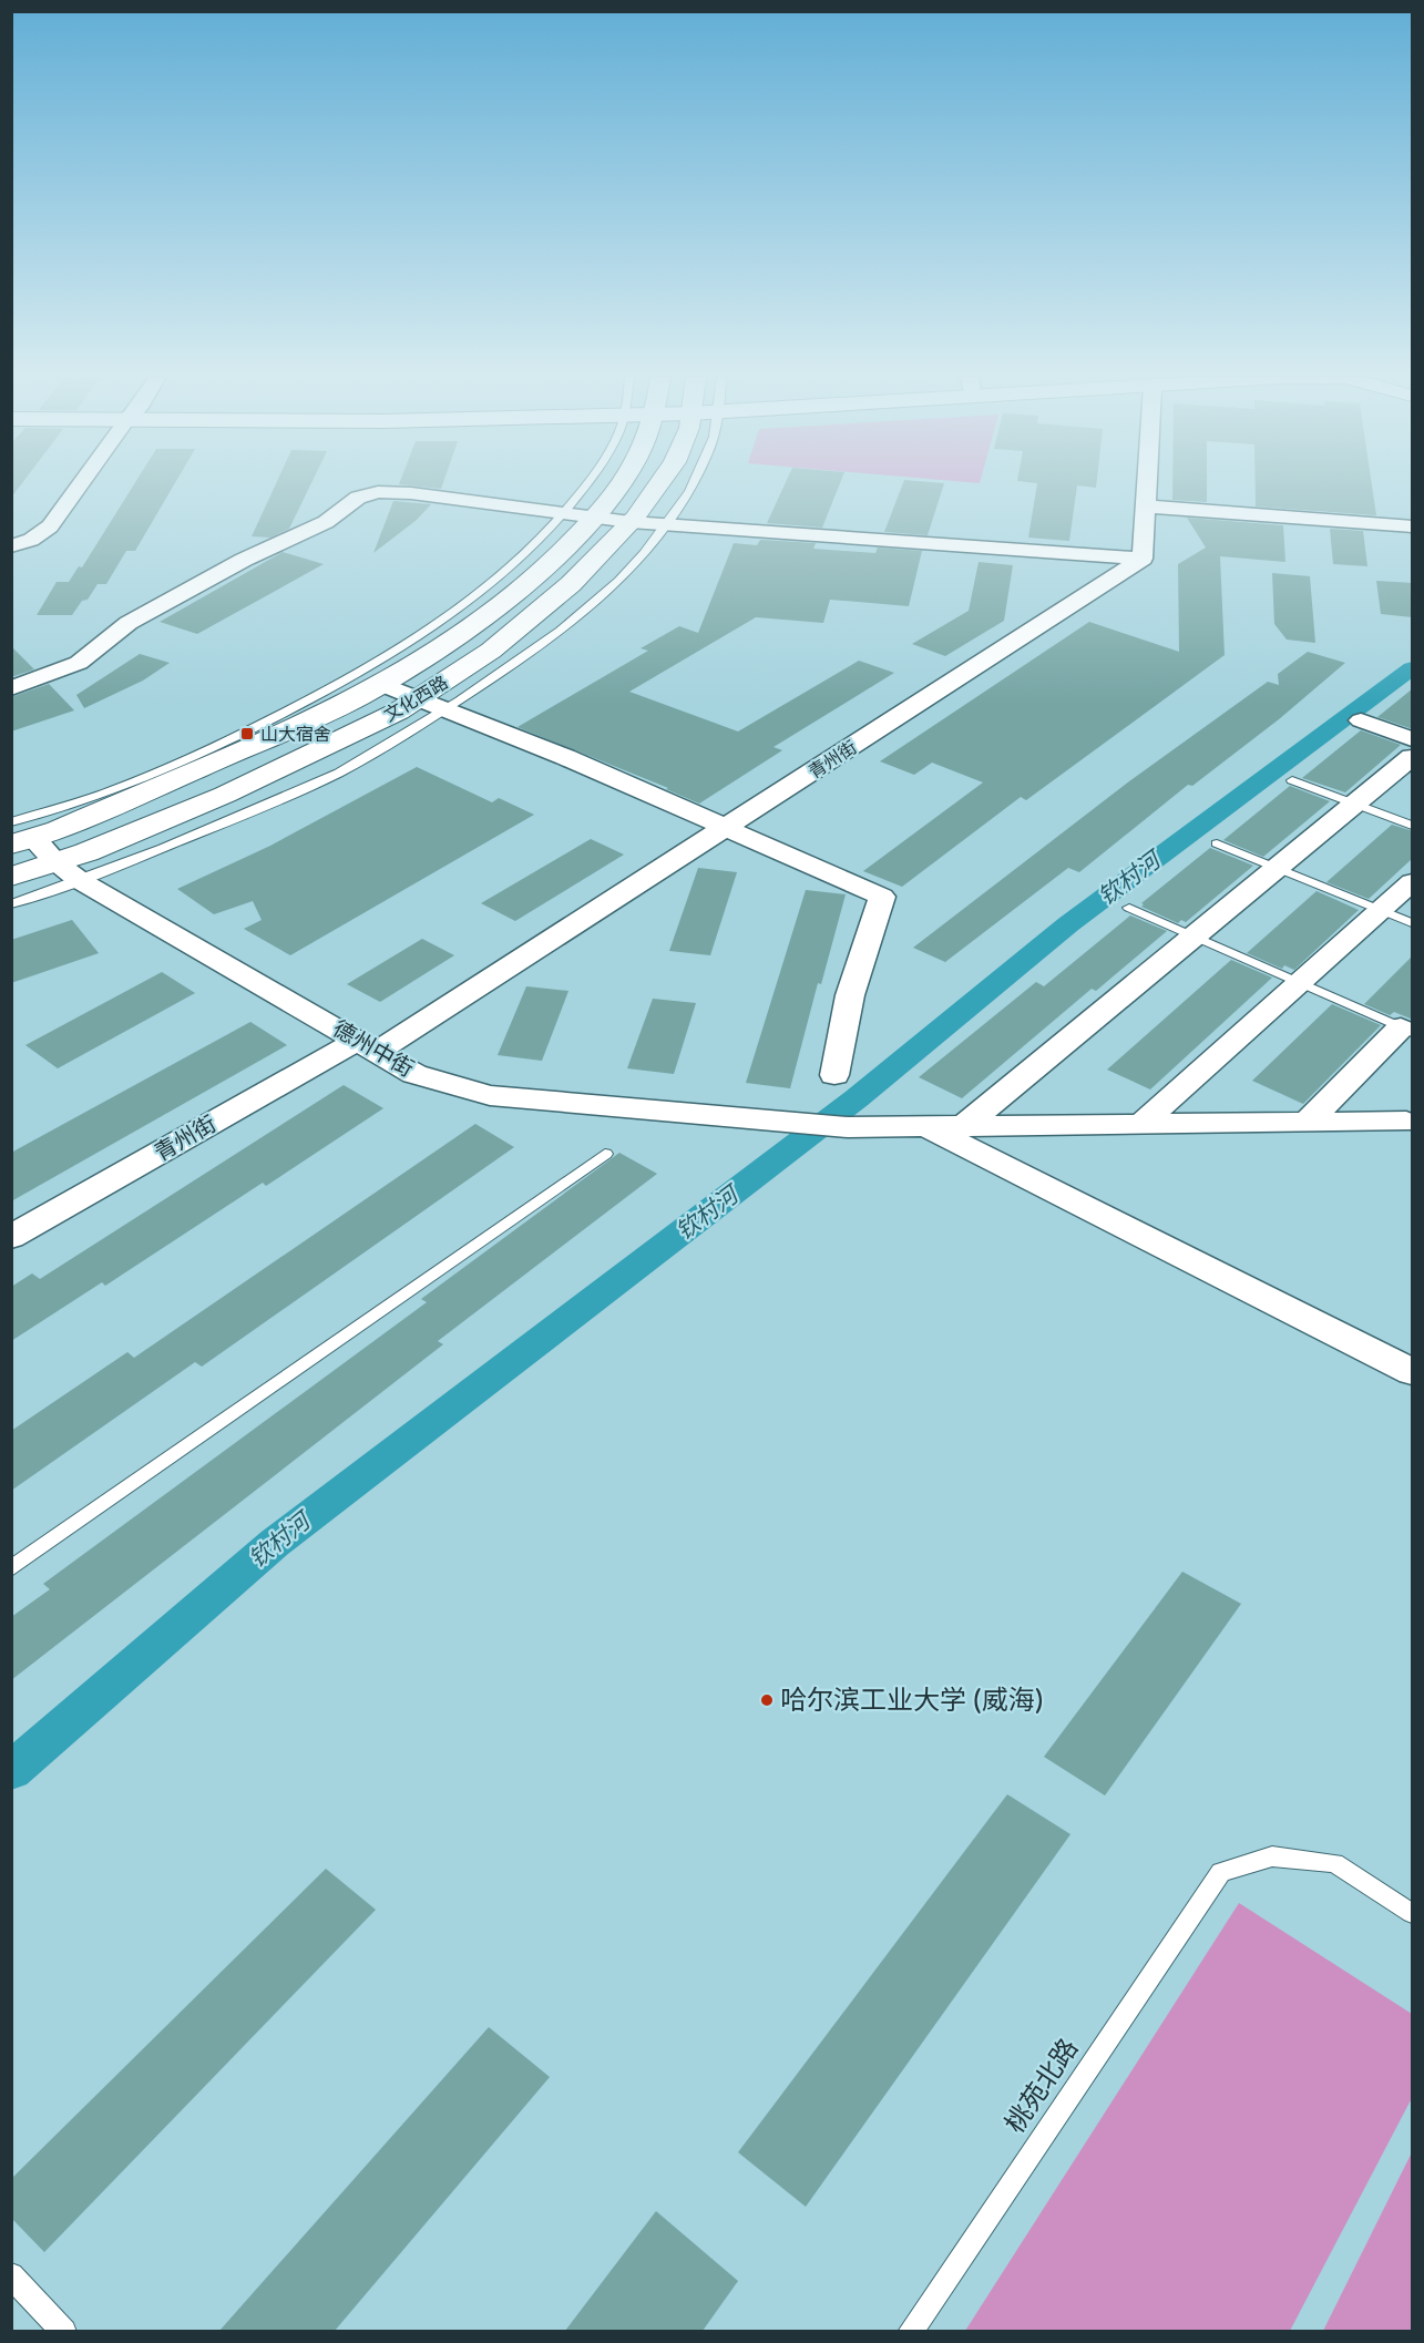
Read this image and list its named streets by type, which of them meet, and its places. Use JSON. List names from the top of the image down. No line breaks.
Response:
{"streets":{"main road":["文化西路"],"street":["青州街","德州中街"],"lane":["桃苑北路"]},"crossings":[["文化西路","德州中街"],["青州街","德州中街"]],"water":["钦村河"],"places":{"transit":["山大宿舍"],"other":["哈尔滨工业大学 (威海)"]}}
